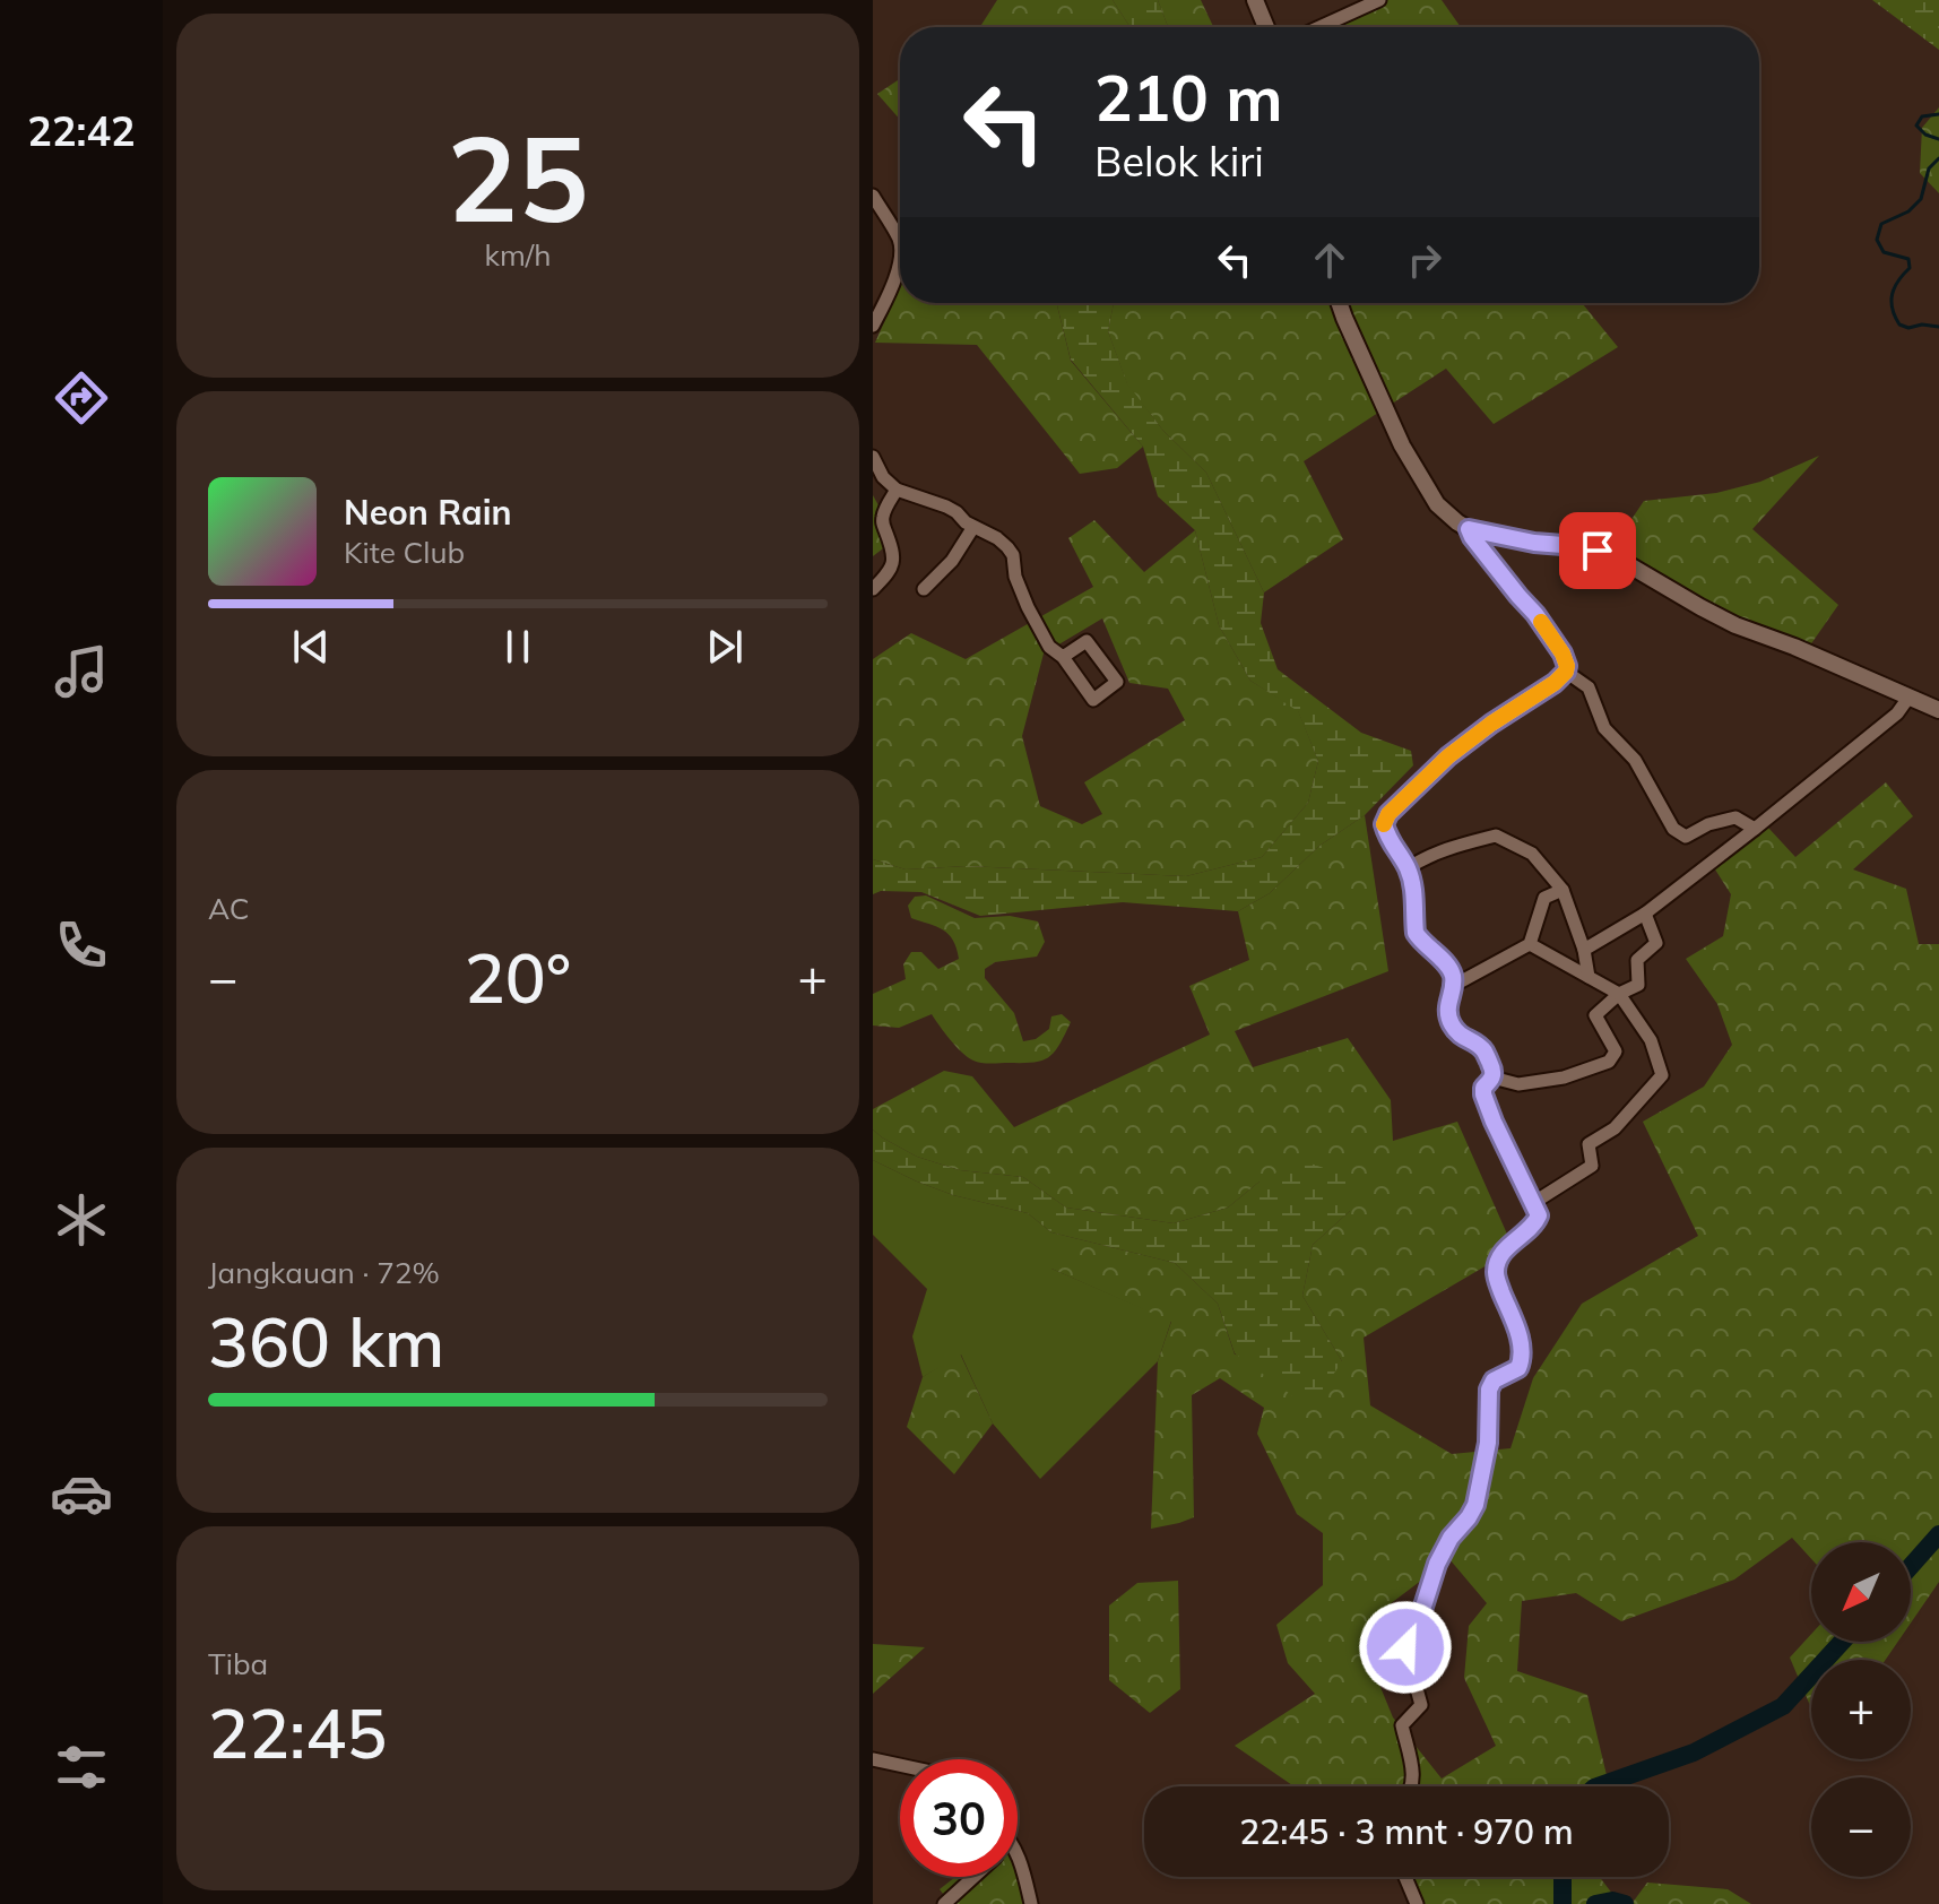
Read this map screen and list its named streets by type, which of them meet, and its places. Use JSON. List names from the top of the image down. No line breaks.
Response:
{"north":"bottom left","page":{"tabs":"22:42","tile":[["25","km/h"],"AC",["Jangkauan · 72%","360 km"],["Tiba","22:45"]],"turn":["210 m","Belok kiri"],"song":["Neon Rain","Kite Club"],"heat":["−","20°","+"],"map_buttons":["+","−"],"limit":"30","trip":"22:45 · 3 mnt · 970 m"}}
